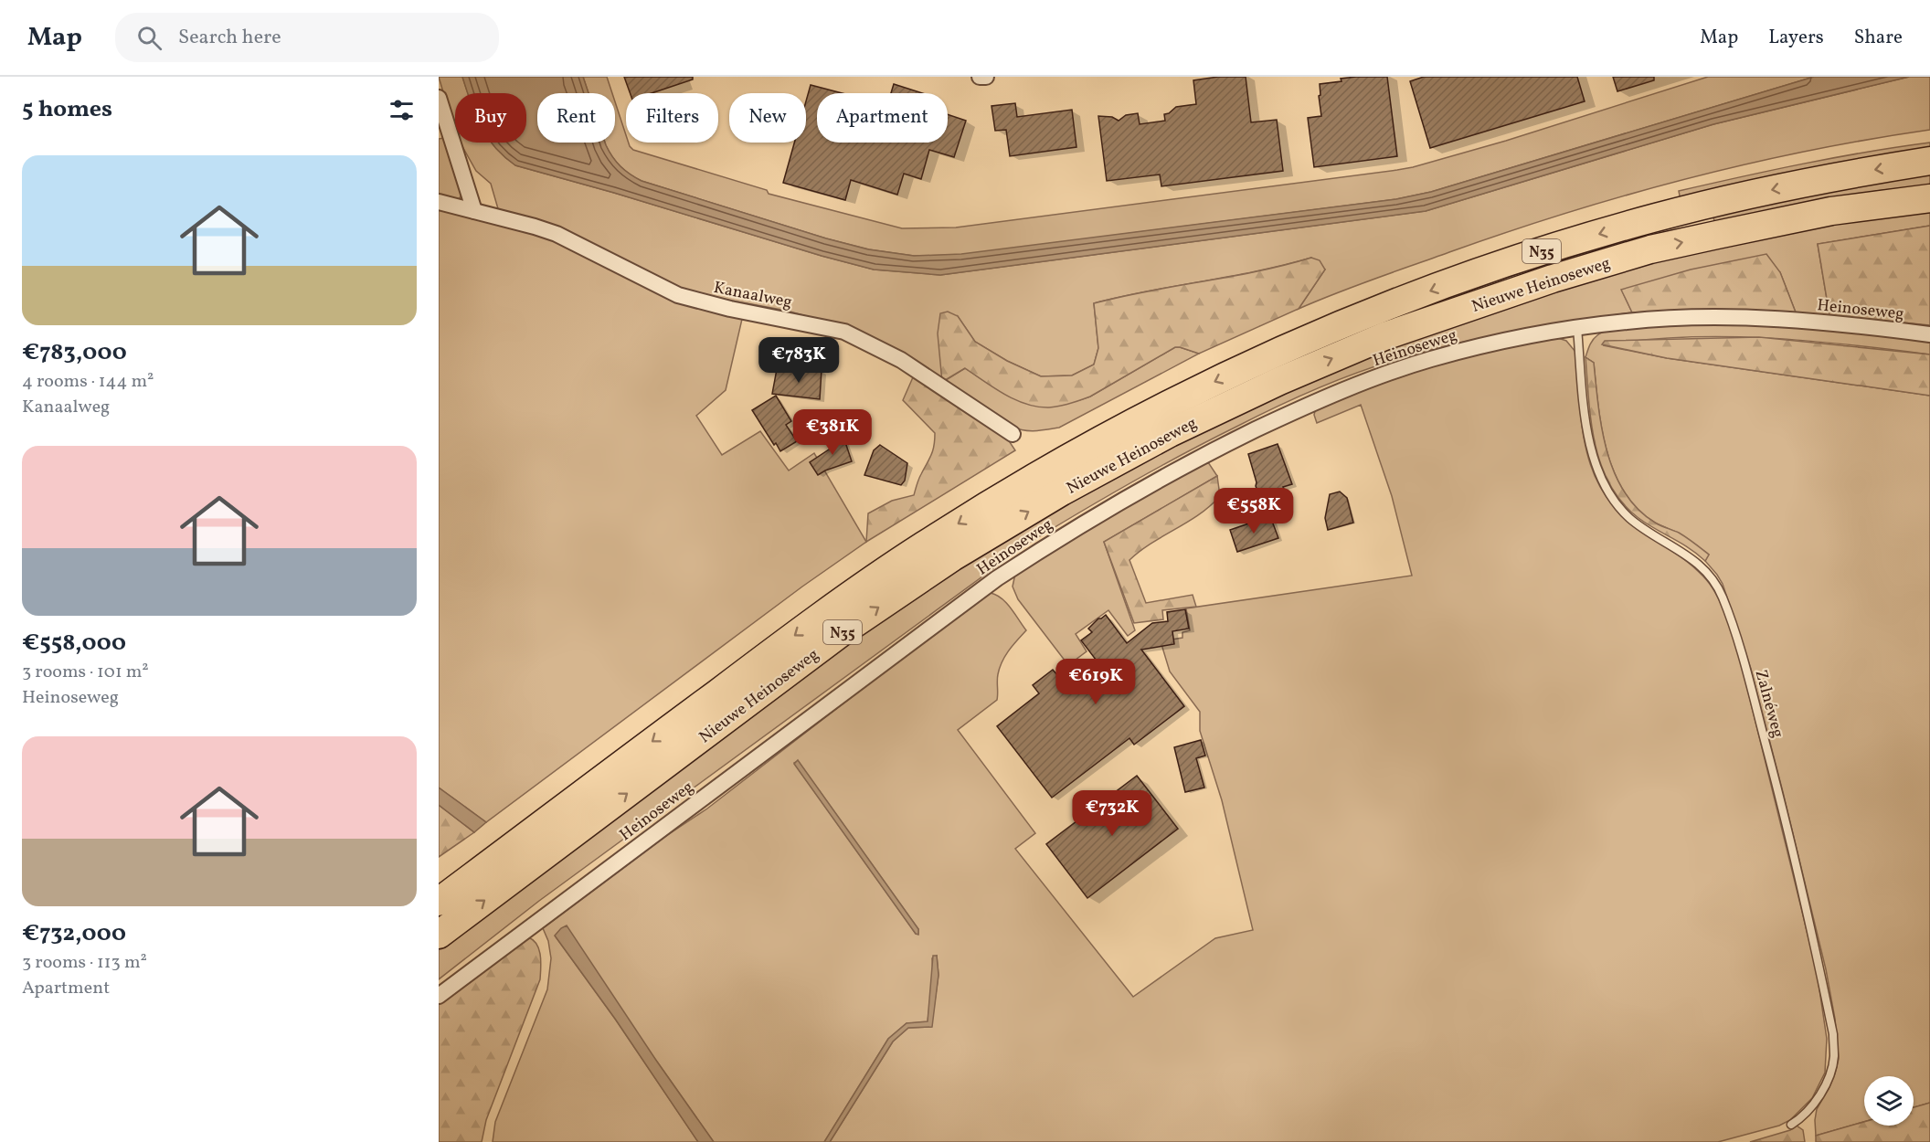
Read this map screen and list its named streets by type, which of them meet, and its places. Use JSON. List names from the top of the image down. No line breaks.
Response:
{"streets":{"highway":["N35","Nieuwe Heinoseweg"],"street":["Kanaalweg","Heinoseweg"],"lane":["Zalnéweg"]},"crossings":[["Heinoseweg","Zalnéweg"]],"page":{"header":"Map","search":"Search here","nav":["Map","Layers","Share"],"heading":"5 homes","chip":["Buy","Rent","Filters","New","Apartment"],"list":[{"name":"€783,000","note":"4 rooms · 144 m² · Kanaalweg"},{"name":"€558,000","note":"3 rooms · 101 m² · Heinoseweg"},{"name":"€732,000","note":"3 rooms · 113 m² · Apartment"}],"price":["€783K","€381K","€558K","€619K","€732K"]}}
